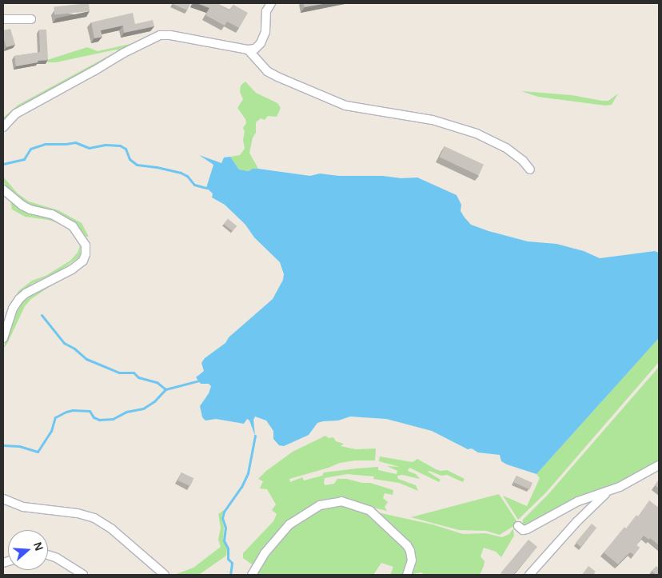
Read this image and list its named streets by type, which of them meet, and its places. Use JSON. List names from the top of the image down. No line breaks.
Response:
{"north":"right"}
